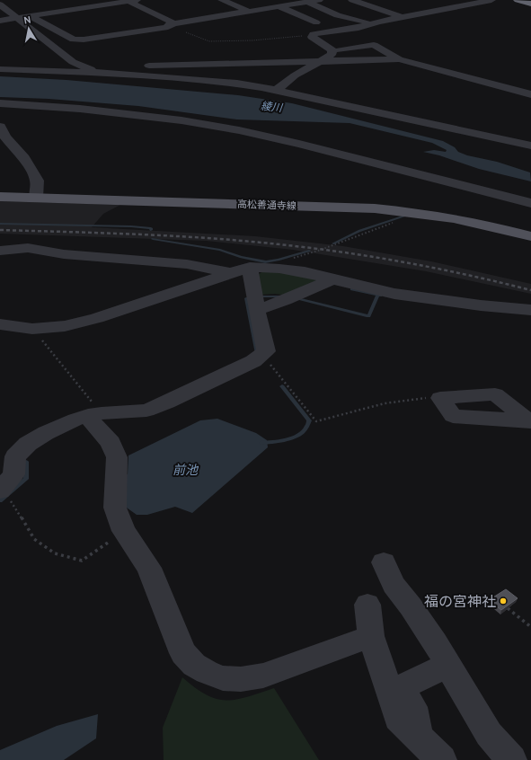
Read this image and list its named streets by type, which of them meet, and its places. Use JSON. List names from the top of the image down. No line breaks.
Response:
{"streets":{"main road":["高松善通寺線"]},"water":["綾川","前池"],"places":["福の宮神社"],"north":"top"}
